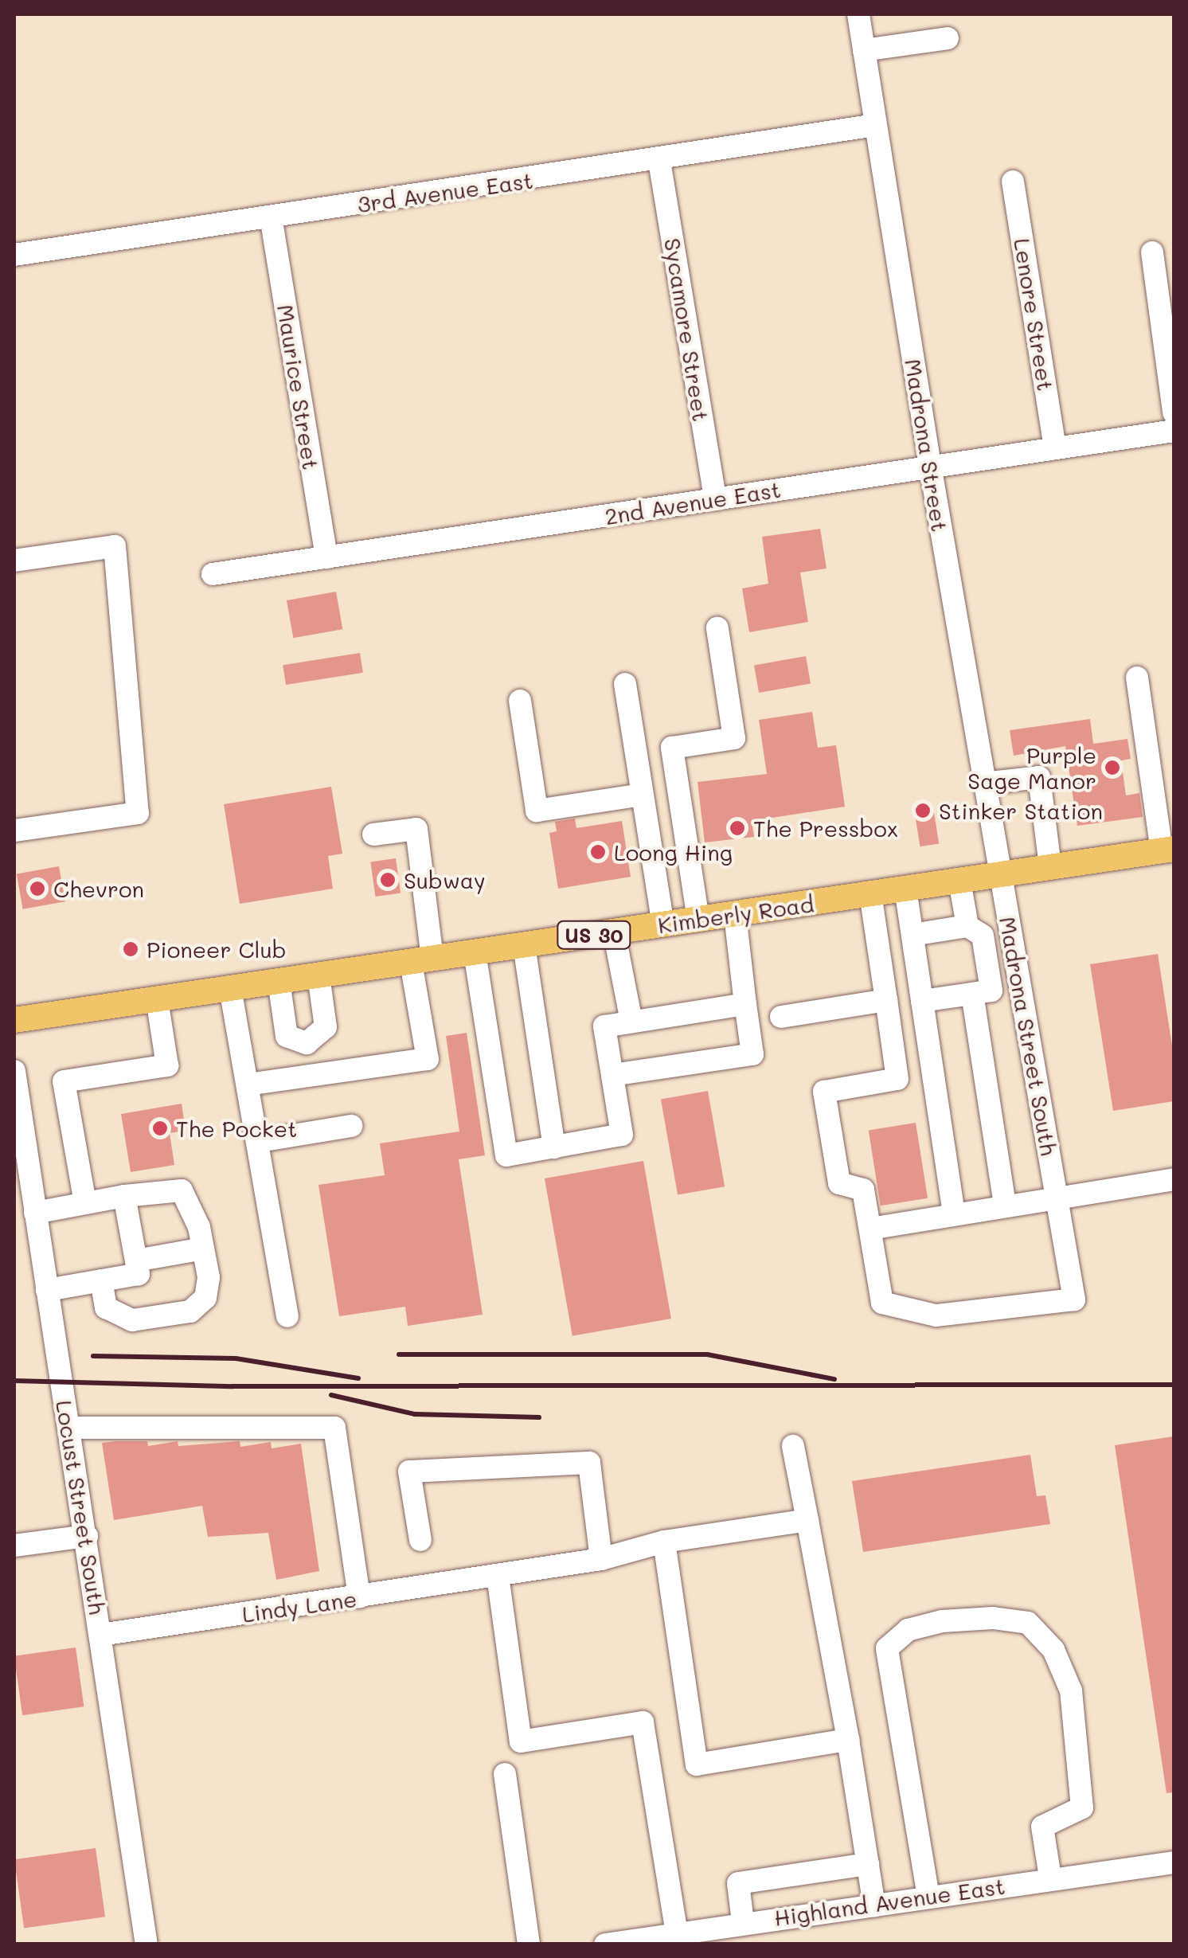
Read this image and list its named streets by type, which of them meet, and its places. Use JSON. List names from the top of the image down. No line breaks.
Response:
{"streets":{"main road":["Kimberly Road","US 30"],"street":["3rd Avenue East","Lenore Street","Sycamore Street","Maurice Street","Madrona Street","2nd Avenue East","Madrona Street South","Locust Street South","Lindy Lane","Highland Avenue East"]},"crossings":[["3rd Avenue East","Sycamore Street"],["3rd Avenue East","Maurice Street"],["3rd Avenue East","Madrona Street"],["Lenore Street","2nd Avenue East"],["Sycamore Street","2nd Avenue East"],["Maurice Street","2nd Avenue East"],["Madrona Street","2nd Avenue East"],["Madrona Street","Kimberly Road"],["Madrona Street","Madrona Street South"],["Kimberly Road","Madrona Street South"],["Locust Street South","Lindy Lane"]],"places":["Purple Sage Manor","Stinker Station","The Pressbox","Loong Hing","Subway","Chevron","Pioneer Club","The Pocket"]}
